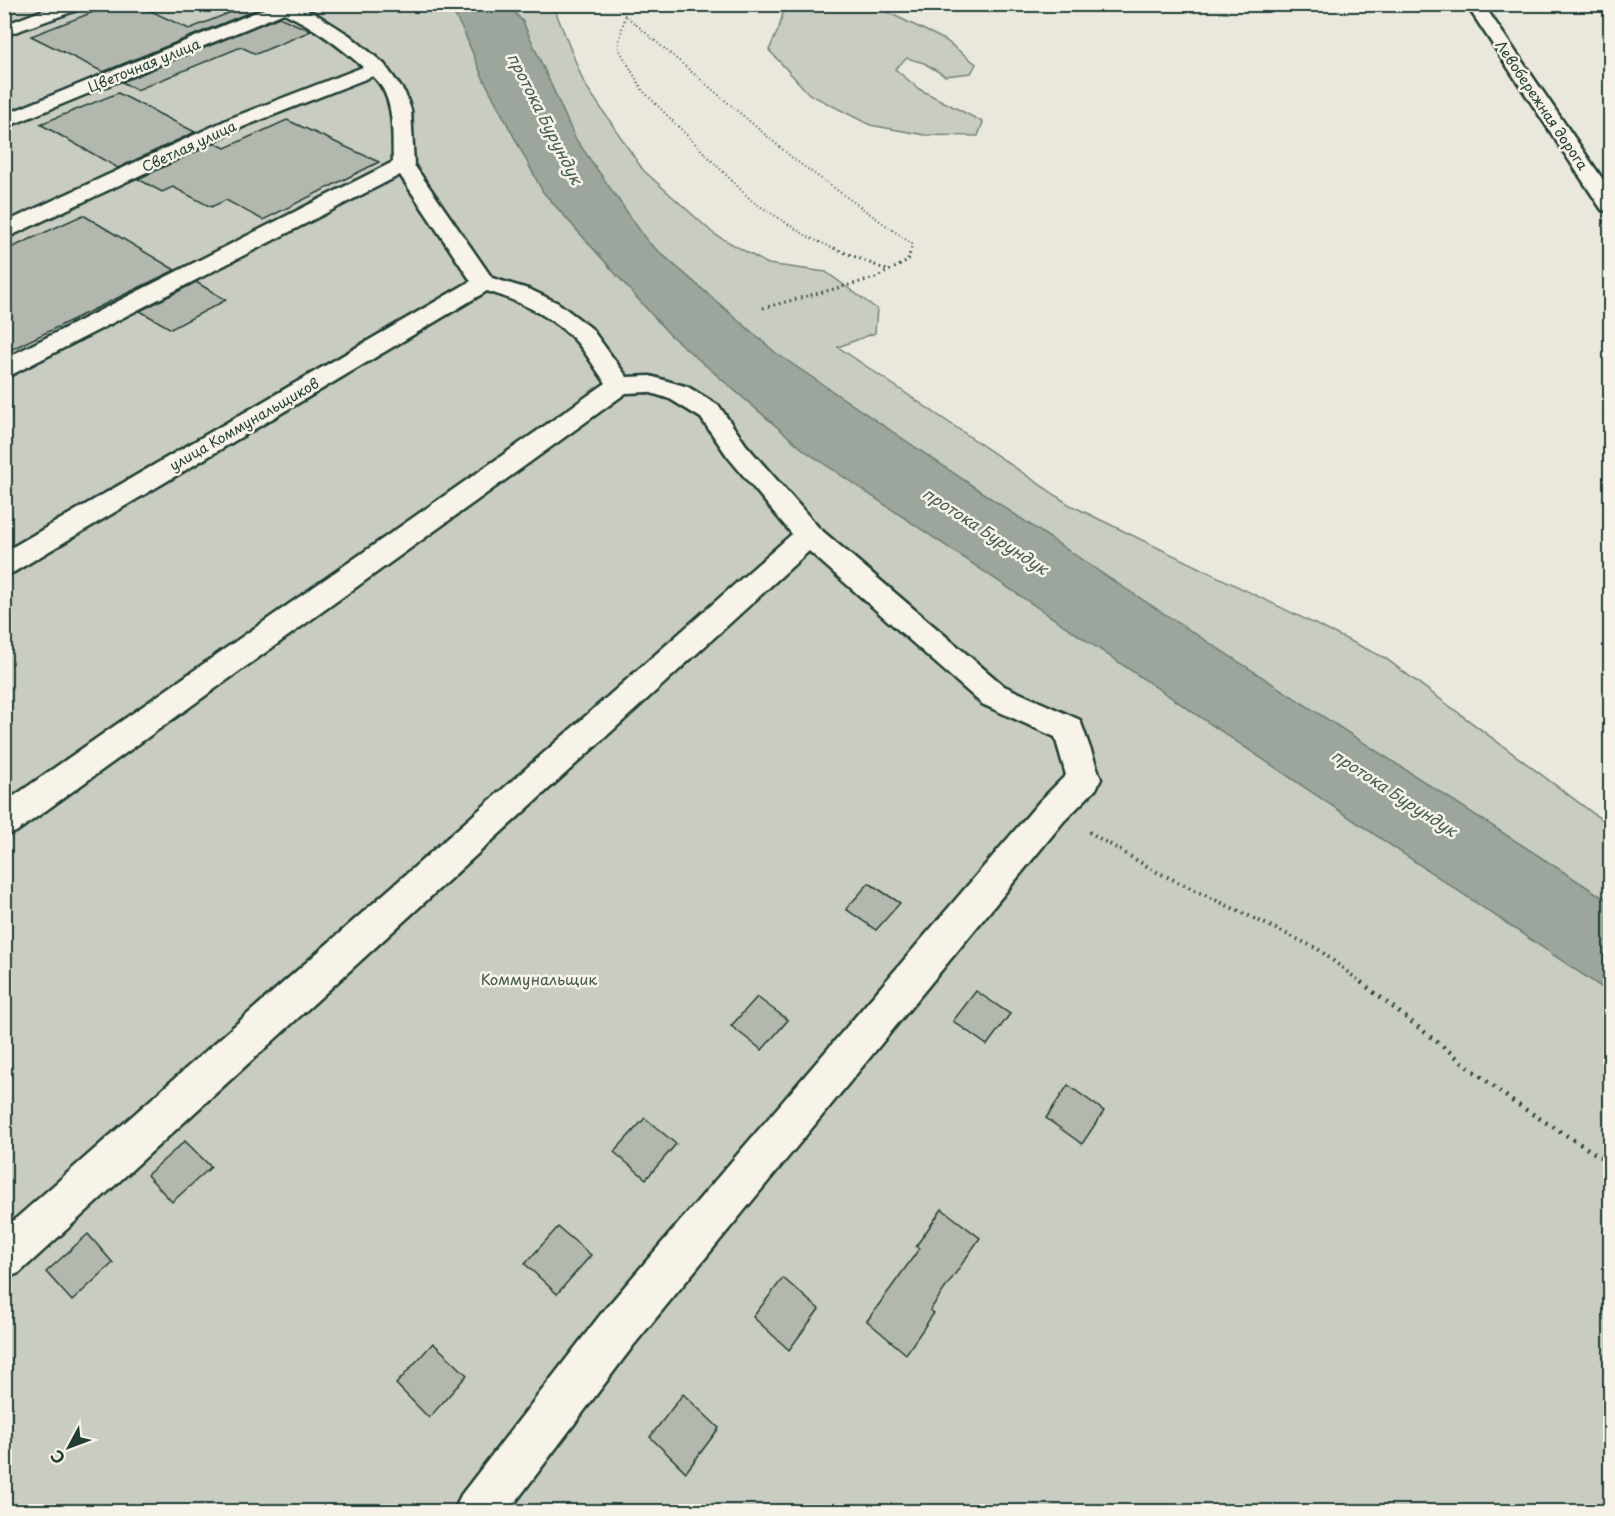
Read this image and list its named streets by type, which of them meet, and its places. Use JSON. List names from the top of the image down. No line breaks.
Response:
{"streets":{"street":["Цветочная улица","Левобережная дорога","Светлая улица","улица Коммунальщиков"]},"water":["протока Бурундук"],"parks":["Коммунальщик"],"north":"bottom left"}
